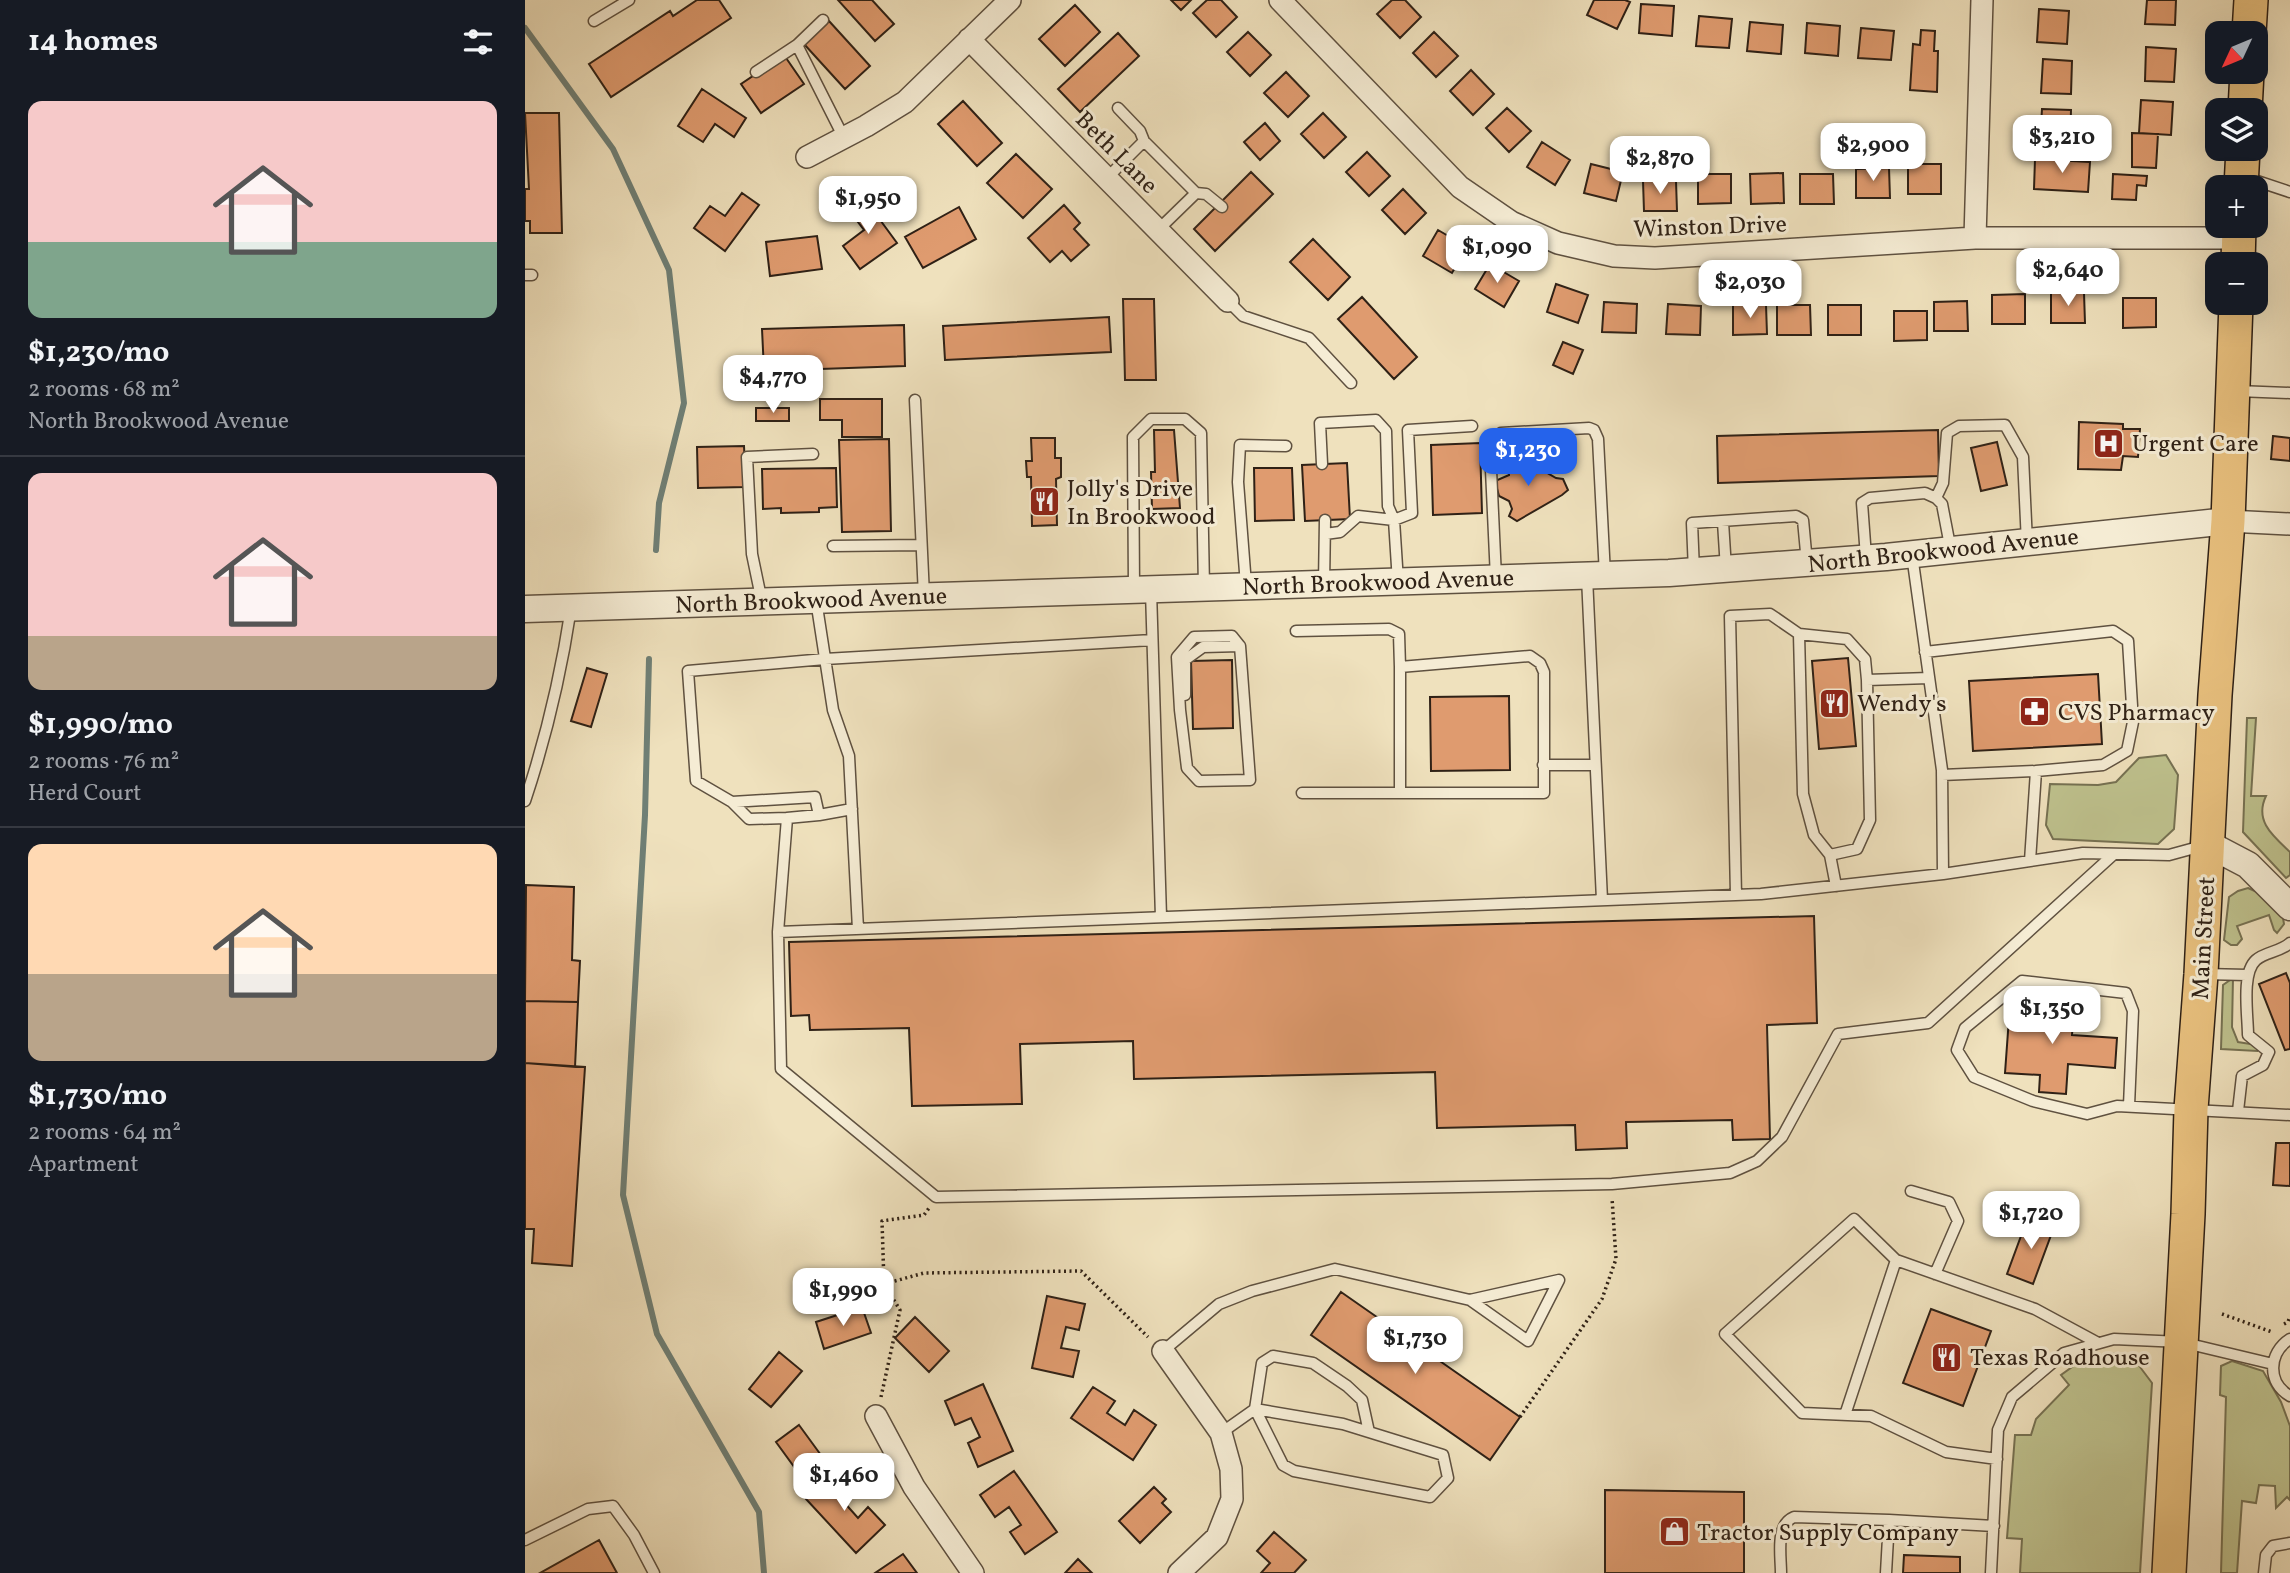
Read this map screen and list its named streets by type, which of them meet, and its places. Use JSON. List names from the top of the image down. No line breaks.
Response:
{"streets":{"main road":["Main Street"],"street":["Beth Lane","Winston Drive","North Brookwood Avenue"]},"crossings":[["North Brookwood Avenue","Main Street"]],"places":{"hospital":["Urgent Care"],"restaurant":["Jolly's Drive In Brookwood","Wendy's","Texas Roadhouse"],"pharmacy":["CVS Pharmacy"],"shop":["Tractor Supply Company"]},"north":"bottom left","page":{"heading":"14 homes","map_buttons":["+","−"],"list":[{"name":"$1,230/mo","note":"2 rooms · 68 m² · North Brookwood Avenue"},{"name":"$1,990/mo","note":"2 rooms · 76 m² · Herd Court"},{"name":"$1,730/mo","note":"2 rooms · 64 m² · Apartment"}],"price":["$3,210","$2,900","$2,870","$1,950","$1,090","$2,640","$2,030","$4,770","$1,230","$1,350","$1,720","$1,990","$1,730","$1,460"]}}
